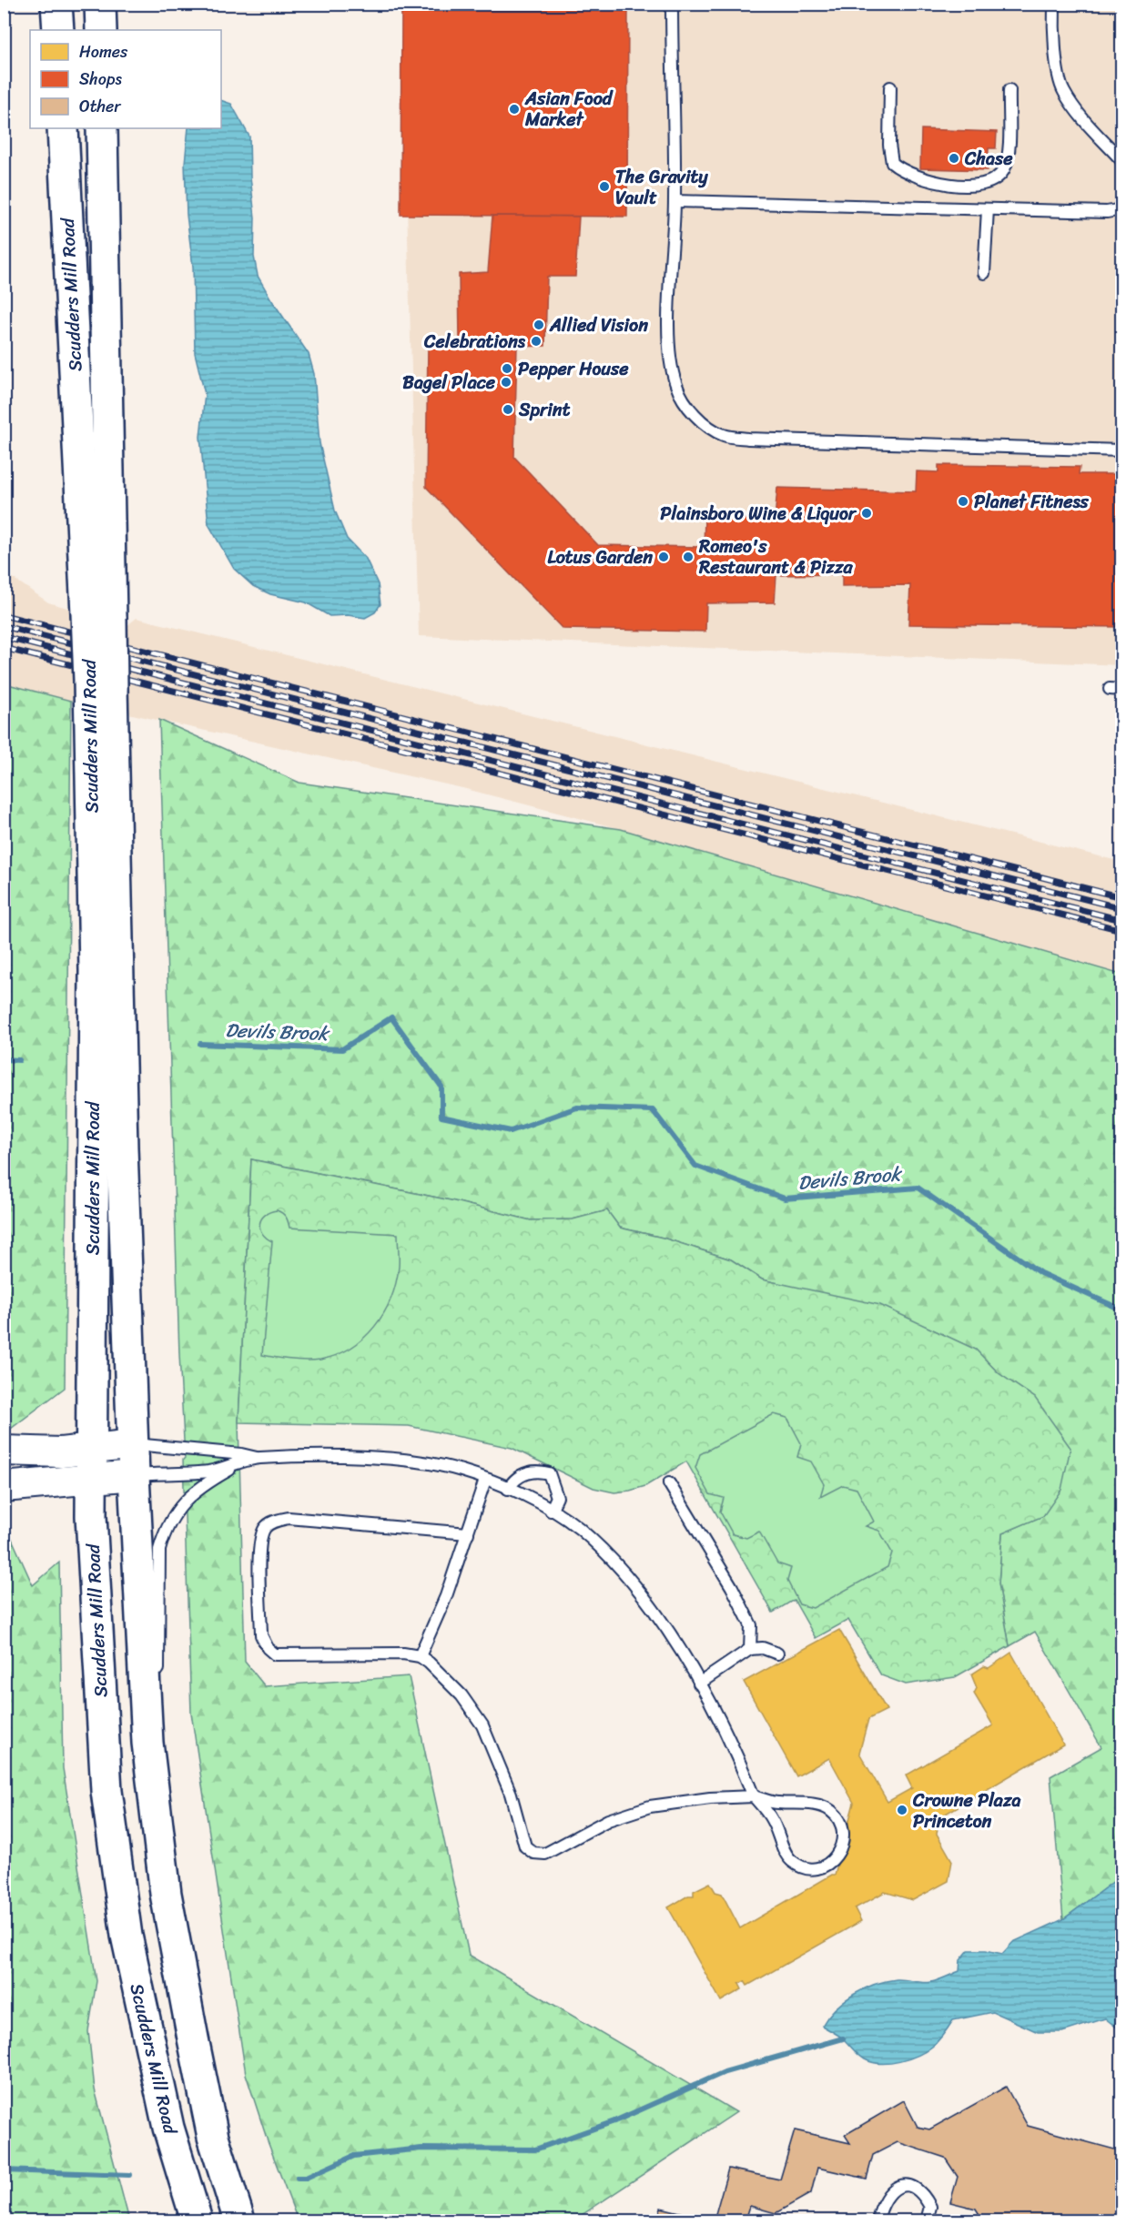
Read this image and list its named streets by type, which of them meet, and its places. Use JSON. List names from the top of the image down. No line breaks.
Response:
{"streets":{"main road":["Scudders Mill Road"]},"water":["Devils Brook"],"places":["Asian Food Market","Chase","The Gravity Vault","Allied Vision","Celebrations","Pepper House","Bagel Place","Sprint","Planet Fitness","Plainsboro Wine & Liquor","Lotus Garden","Romeo's Restaurant & Pizza","Crowne Plaza Princeton"],"legend":["Homes","Shops","Other"]}
